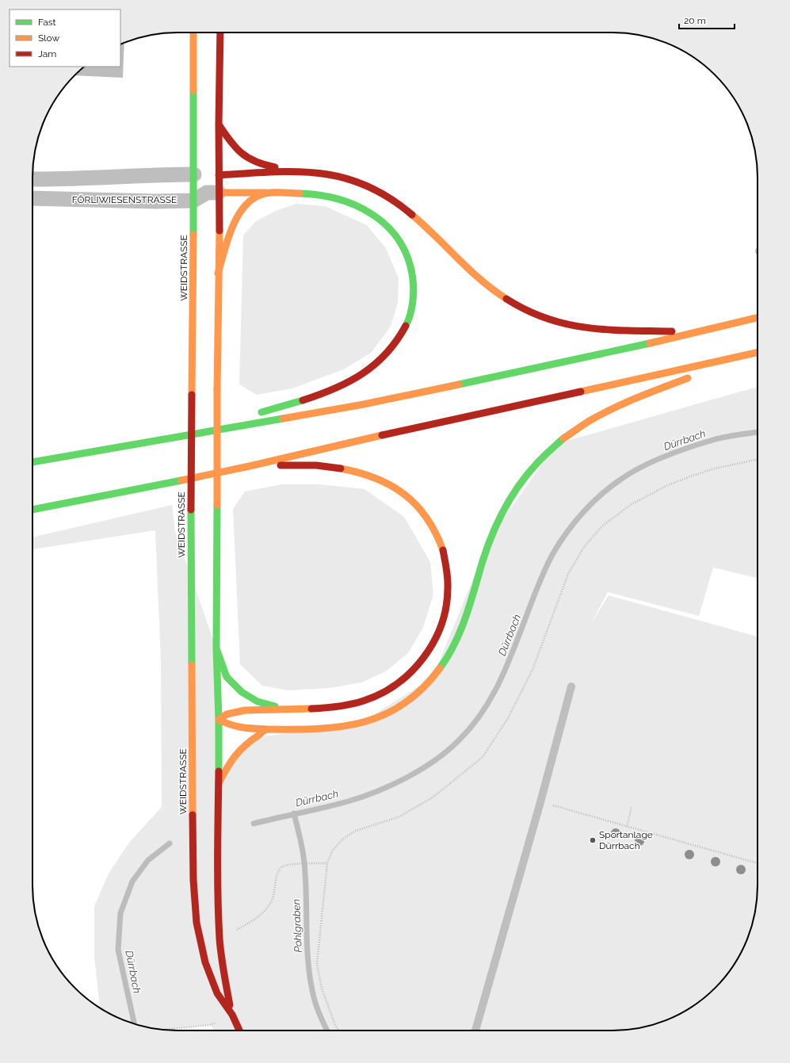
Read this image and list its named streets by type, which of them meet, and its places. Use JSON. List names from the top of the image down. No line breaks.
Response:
{"streets":{"main road":["WEIDSTRASSE"],"street":["FÖRLIWIESENSTRASSE"]},"crossings":[["FÖRLIWIESENSTRASSE","WEIDSTRASSE"]],"water":["Dürrbach","Pohlgraben"],"places":["Sportanlage Dürrbach"],"legend":["Fast","Slow","Jam"],"scale_bar":"20 m"}
